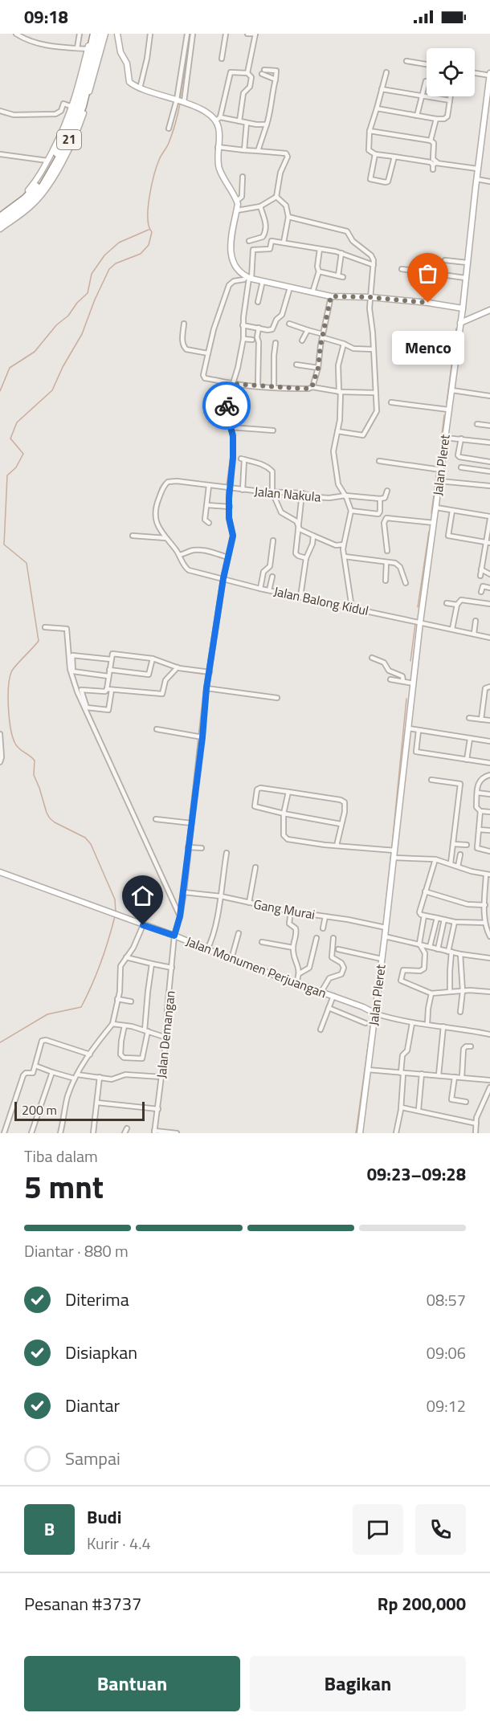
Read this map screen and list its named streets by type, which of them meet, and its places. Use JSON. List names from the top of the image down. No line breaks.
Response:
{"streets":{"highway":["21"],"street":["Jalan Pleret","Jalan Nakula","Jalan Balong Kidul","Gang Murai","Jalan Monumen Perjuangan","Jalan Demangan"]},"crossings":[["Jalan Pleret","Jalan Balong Kidul"],["Jalan Pleret","Gang Murai"],["Jalan Pleret","Jalan Monumen Perjuangan"],["Jalan Nakula","Jalan Balong Kidul"],["Jalan Nakula","Jalan Demangan"],["Jalan Balong Kidul","Jalan Demangan"],["Gang Murai","Jalan Demangan"],["Jalan Monumen Perjuangan","Jalan Demangan"]],"places":["Menco"],"scale_bar":"200 m","page":{"status":"09:18","bubble":"Menco","scale":"200 m","heading":["5 mnt","Tiba dalam","09:23–09:28"],"panel":["Budi","Kurir · 4.4","Pesanan #3737","Rp 200,000"],"bar":"Diantar · 880 m","list":[["Diterima","08:57"],["Disiapkan","09:06"],["Diantar","09:12"],"Sampai"],"round":"B","buttons":["Bantuan","Bagikan"]}}
